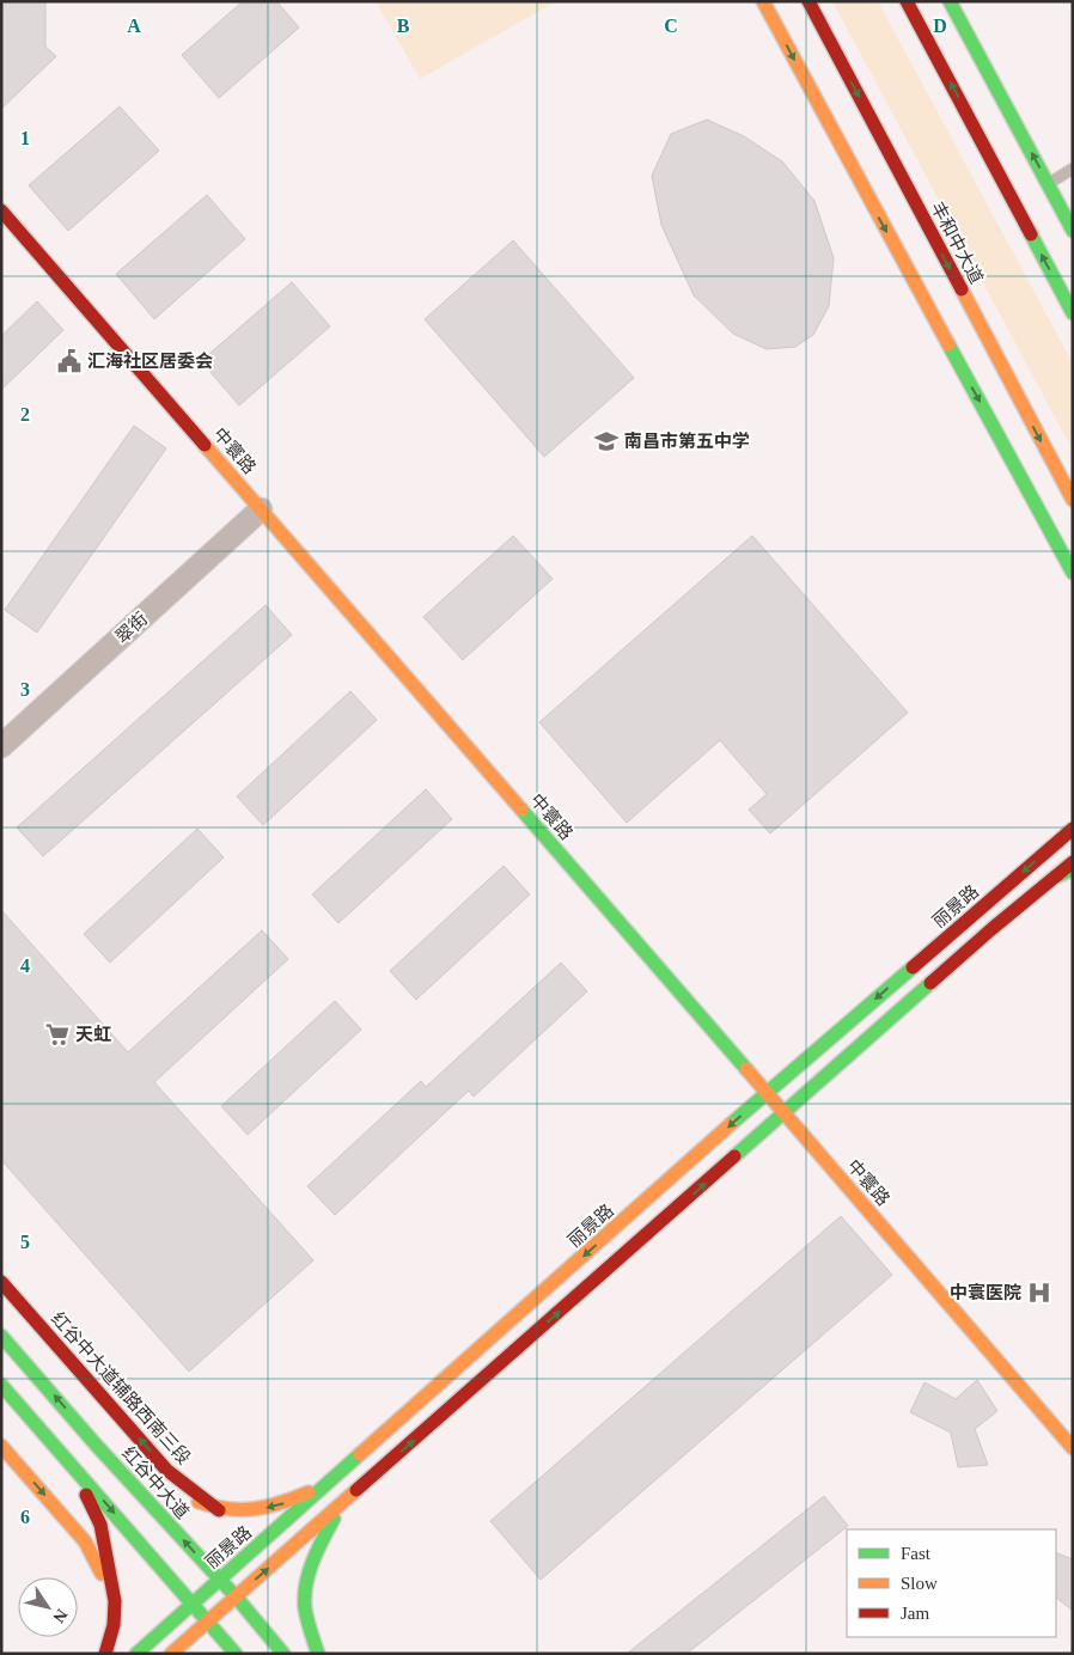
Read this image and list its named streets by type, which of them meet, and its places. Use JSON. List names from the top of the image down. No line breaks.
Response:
{"streets":{"street":["丰和中大道","中寰路","翠街","丽景路","红谷中大道辅路西南三段","红谷中大道"]},"crossings":[["中寰路","翠街"],["中寰路","丽景路"],["丽景路","红谷中大道"]],"places":{"public building":["汇海社区居委会"],"school or university":["南昌市第五中学"],"supermarket":["天虹"],"hospital":["中寰医院"]},"legend":["Fast","Slow","Jam"],"north":"bottom right","grid":{"columns":["A","B","C","D"],"rows":["1","2","3","4","5","6"]}}
